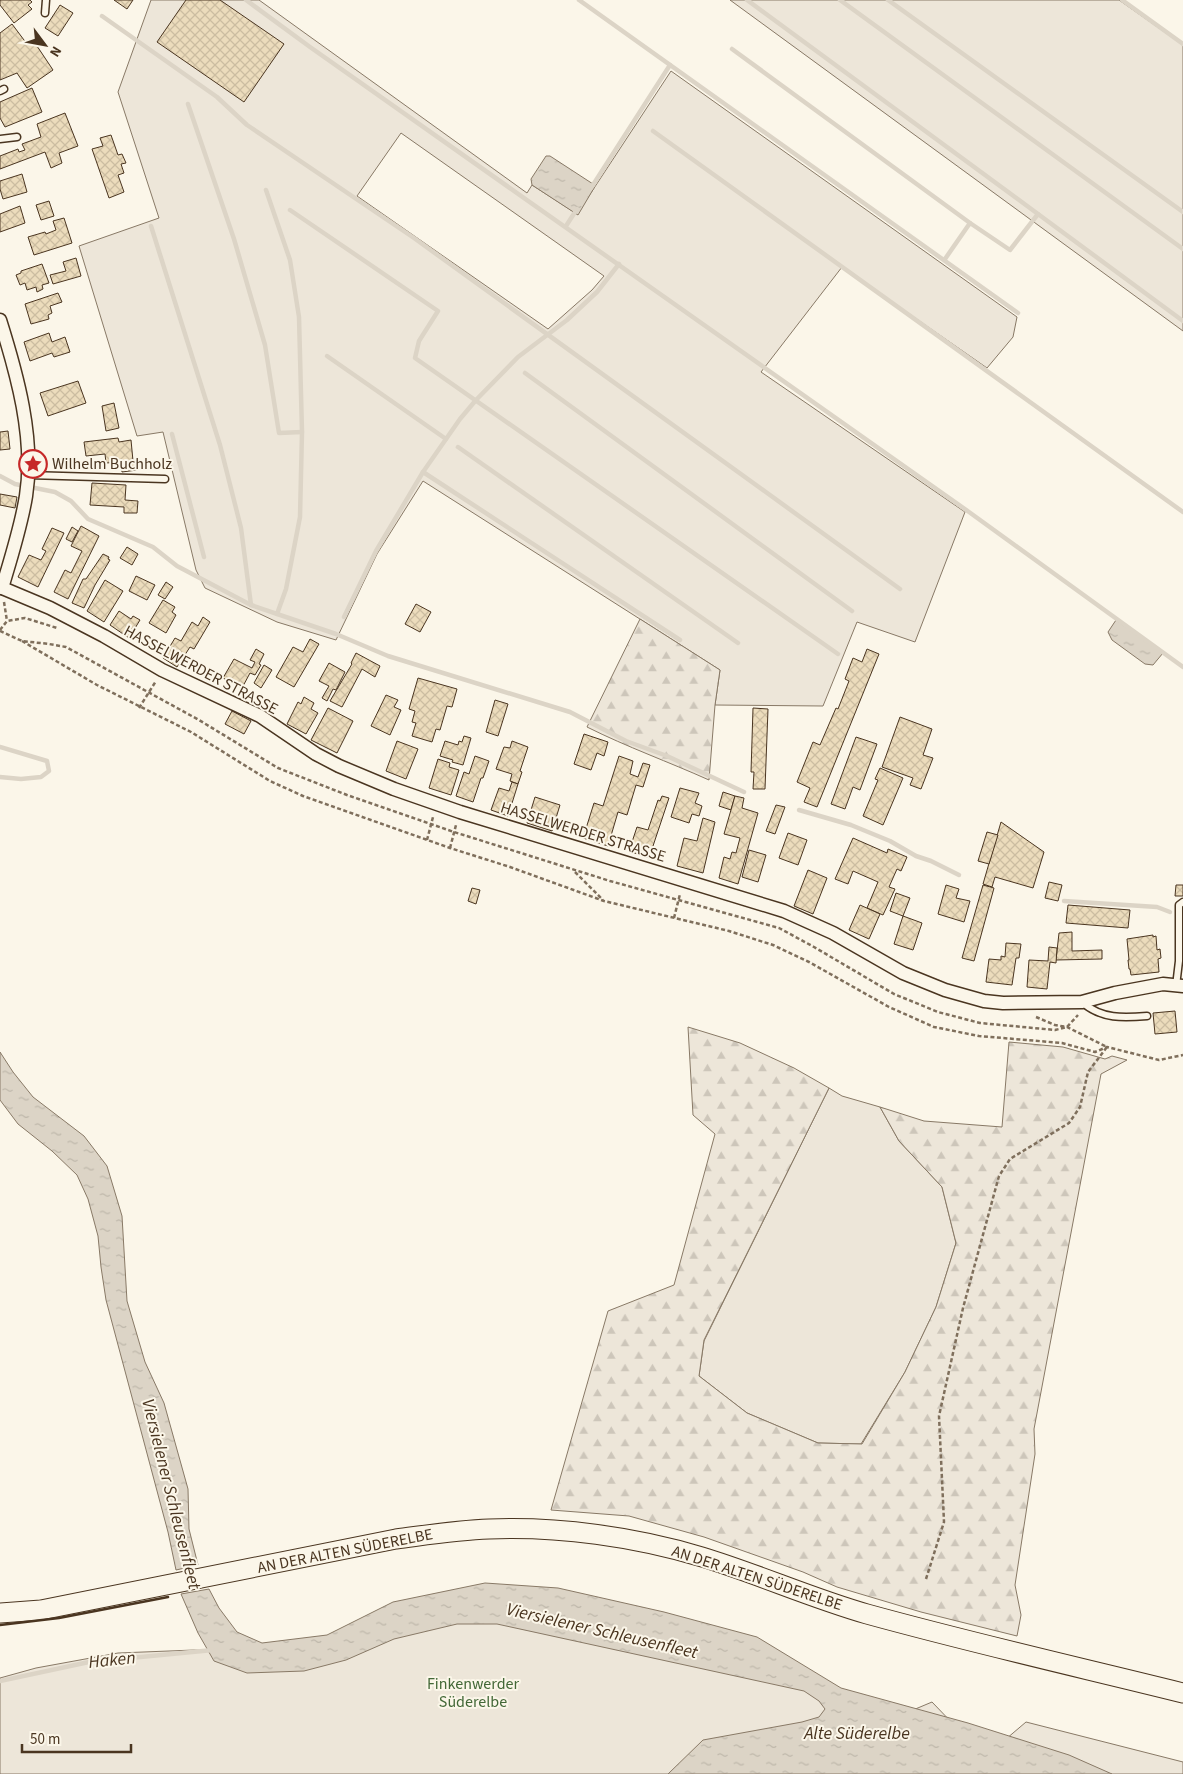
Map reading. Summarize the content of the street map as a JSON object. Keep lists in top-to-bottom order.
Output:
{
  "streets": {
    "main road": ["AN DER ALTEN SÜDERELBE"],
    "street": ["HASSELWERDER STRASSE"]
  },
  "water": ["Viersielener Schleusenfleet", "Haken", "Alte Süderelbe"],
  "parks": ["Finkenwerder Süderelbe"],
  "places": {
    "place": ["Wilhelm Buchholz"]
  },
  "scale_bar": "50 m",
  "north": "bottom right"
}
